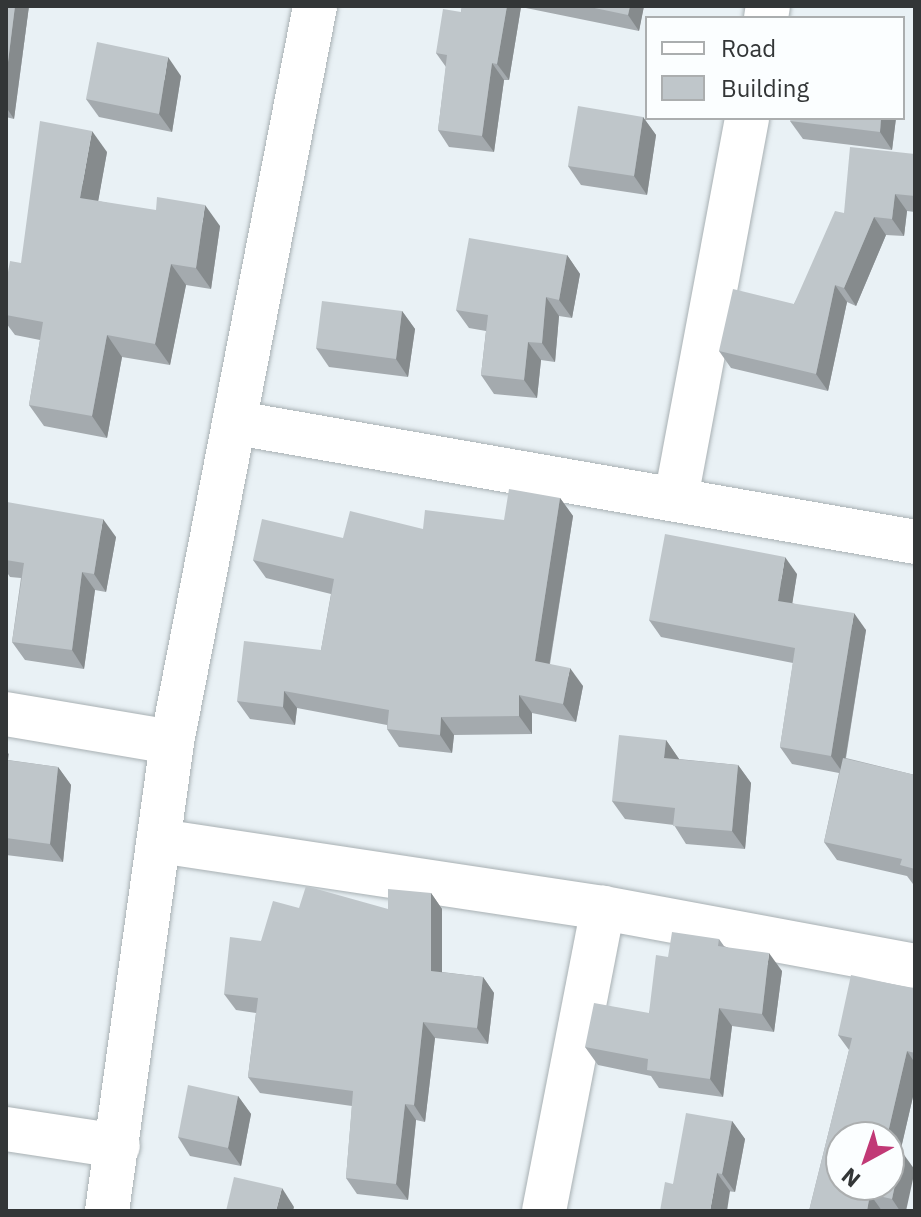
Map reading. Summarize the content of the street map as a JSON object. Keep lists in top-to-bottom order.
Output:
{
  "legend": ["Road", "Building"],
  "north": "bottom left"
}
